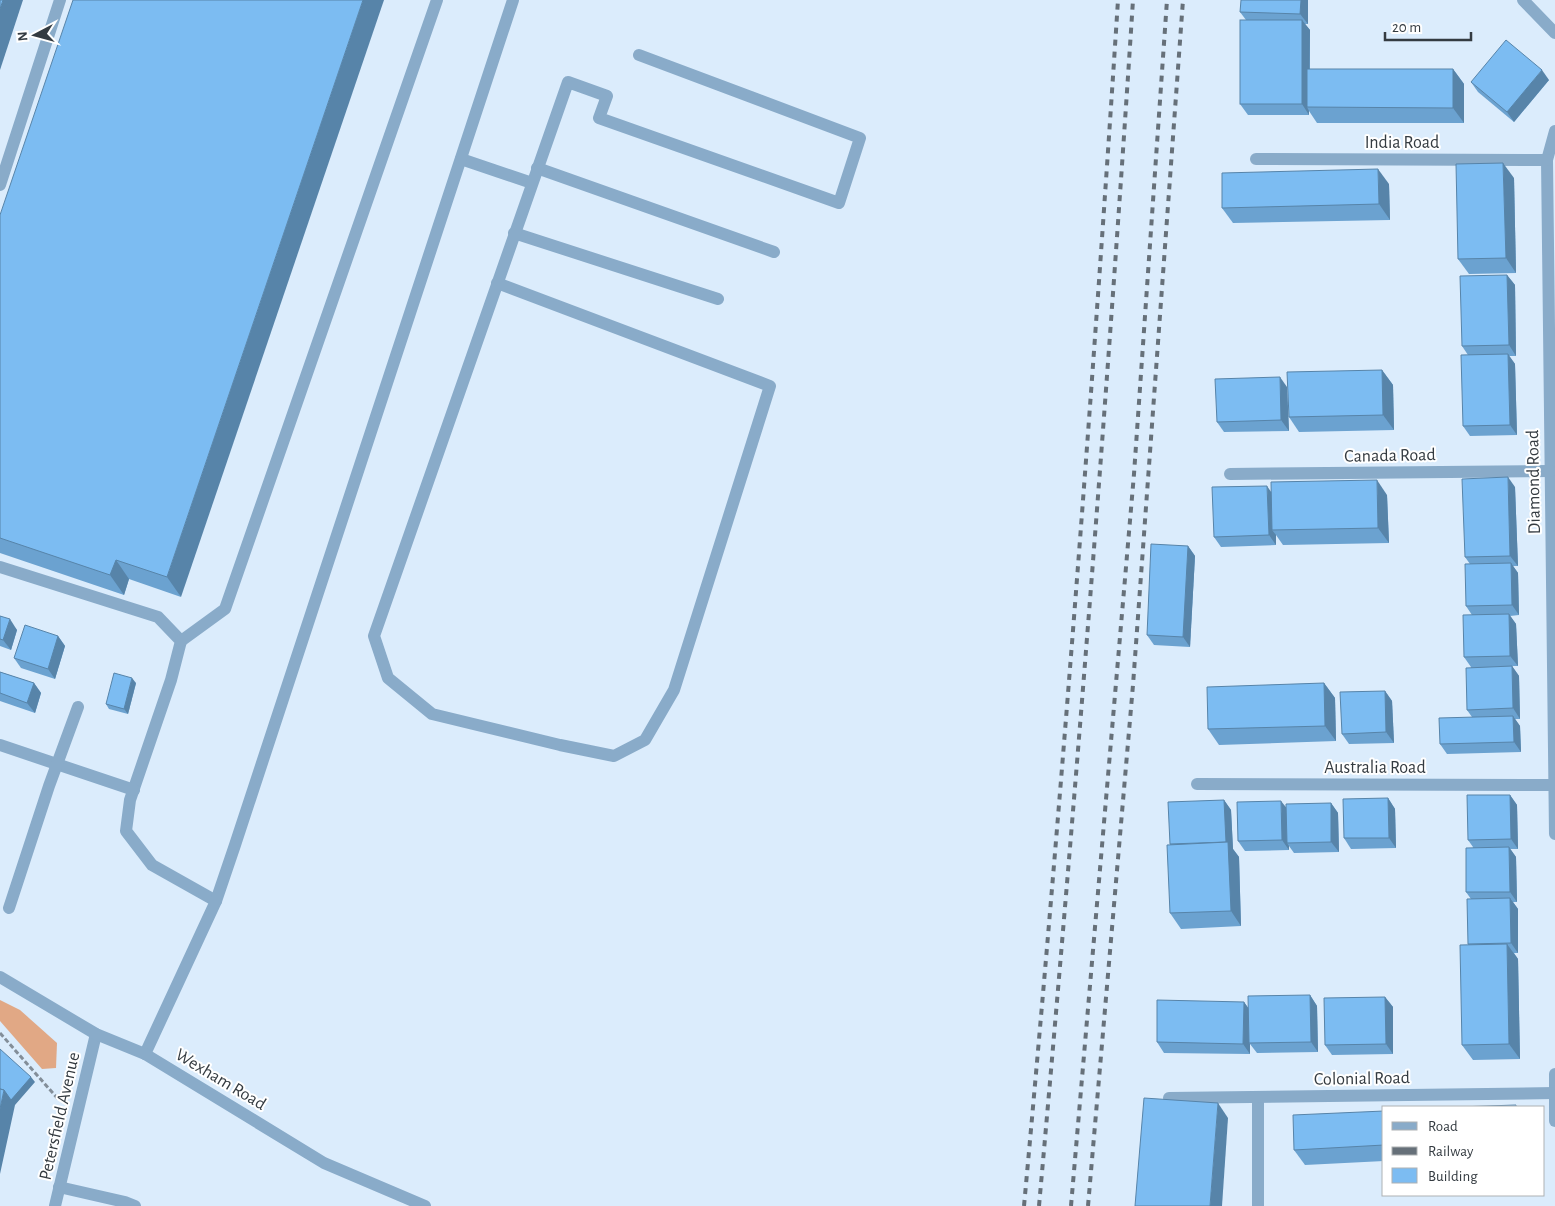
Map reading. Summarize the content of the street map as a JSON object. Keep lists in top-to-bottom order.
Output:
{
  "streets": {
    "street": [
      "India Road",
      "Canada Road",
      "Diamond Road",
      "Australia Road",
      "Colonial Road",
      "Wexham Road",
      "Petersfield Avenue"
    ]
  },
  "crossings": [
    ["India Road", "Diamond Road"],
    ["Canada Road", "Diamond Road"],
    ["Diamond Road", "Australia Road"],
    ["Wexham Road", "Petersfield Avenue"]
  ],
  "legend": ["Road", "Railway", "Building"],
  "scale_bar": "20 m",
  "north": "left"
}
